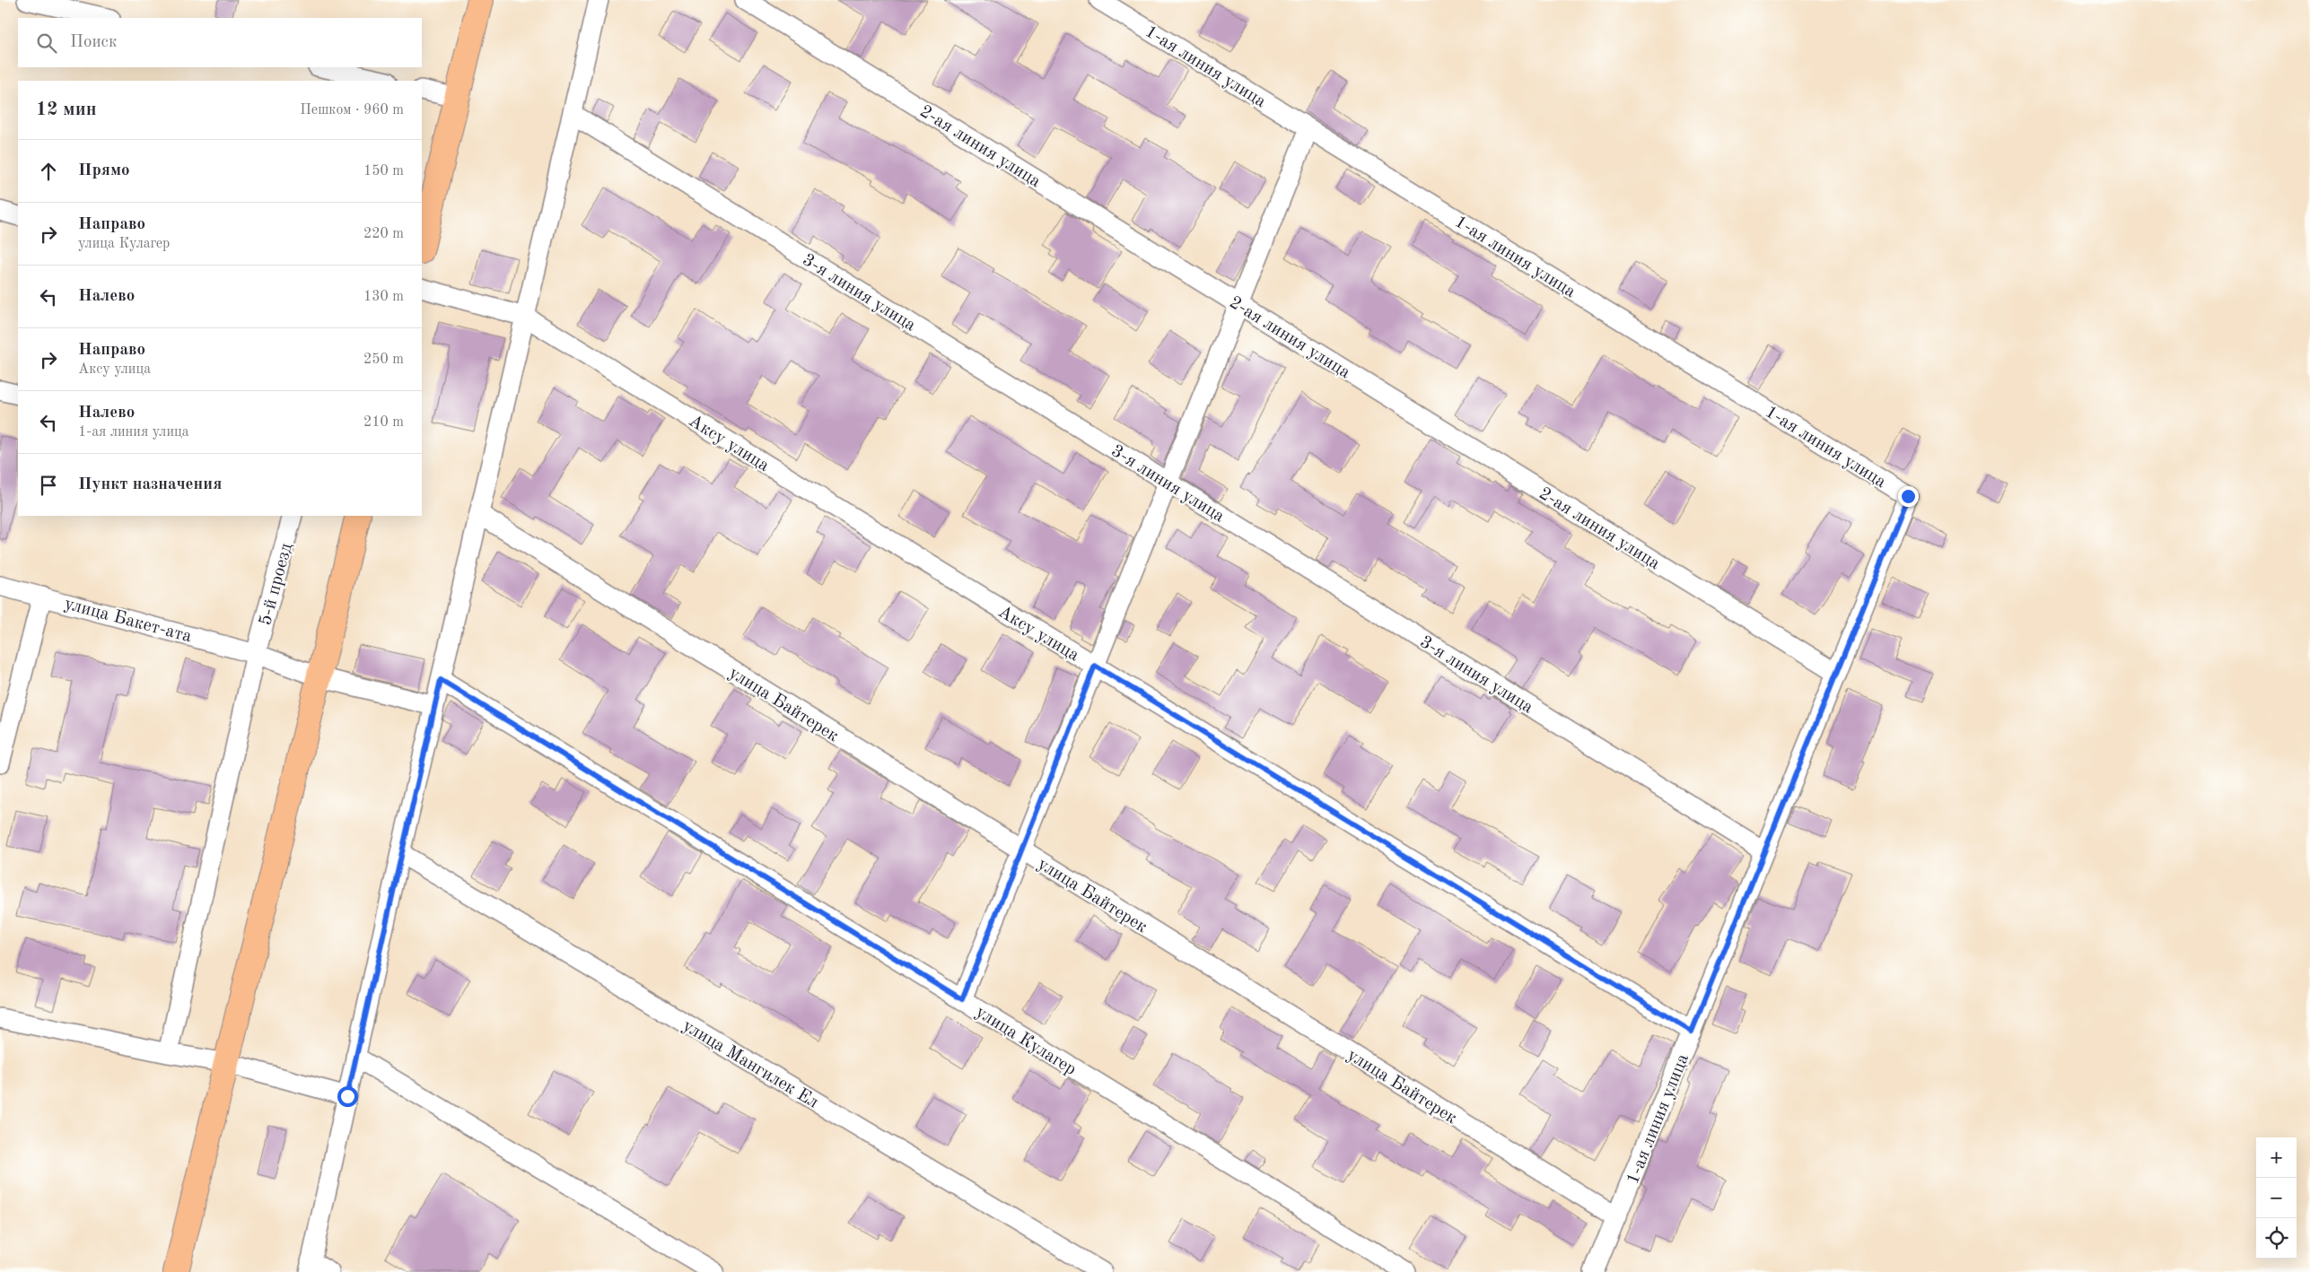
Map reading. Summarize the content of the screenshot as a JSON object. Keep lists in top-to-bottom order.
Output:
{
  "streets": {
    "street": [
      "1-ая линия улица",
      "2-ая линия улица",
      "3-я линия улица",
      "Аксу улица",
      "5-й проезд",
      "улица Бакет-ата",
      "улица Байтерек",
      "улица Кулагер",
      "улица Мангилек Ел"
    ]
  },
  "crossings": [
    ["1-ая линия улица", "2-ая линия улица"],
    ["1-ая линия улица", "3-я линия улица"],
    ["1-ая линия улица", "Аксу улица"],
    ["1-ая линия улица", "улица Байтерек"],
    ["5-й проезд", "улица Бакет-ата"]
  ],
  "page": {
    "search": "Поиск",
    "heading": ["12 мин", "Пешком · 960 m"],
    "list": [
      ["Прямо", "150 m"],
      ["Направо", "улица Кулагер", "220 m"],
      ["Налево", "130 m"],
      ["Направо", "Аксу улица", "250 m"],
      ["Налево", "1-ая линия улица", "210 m"],
      "Пункт назначения"
    ],
    "map_buttons": ["+", "−"]
  }
}
